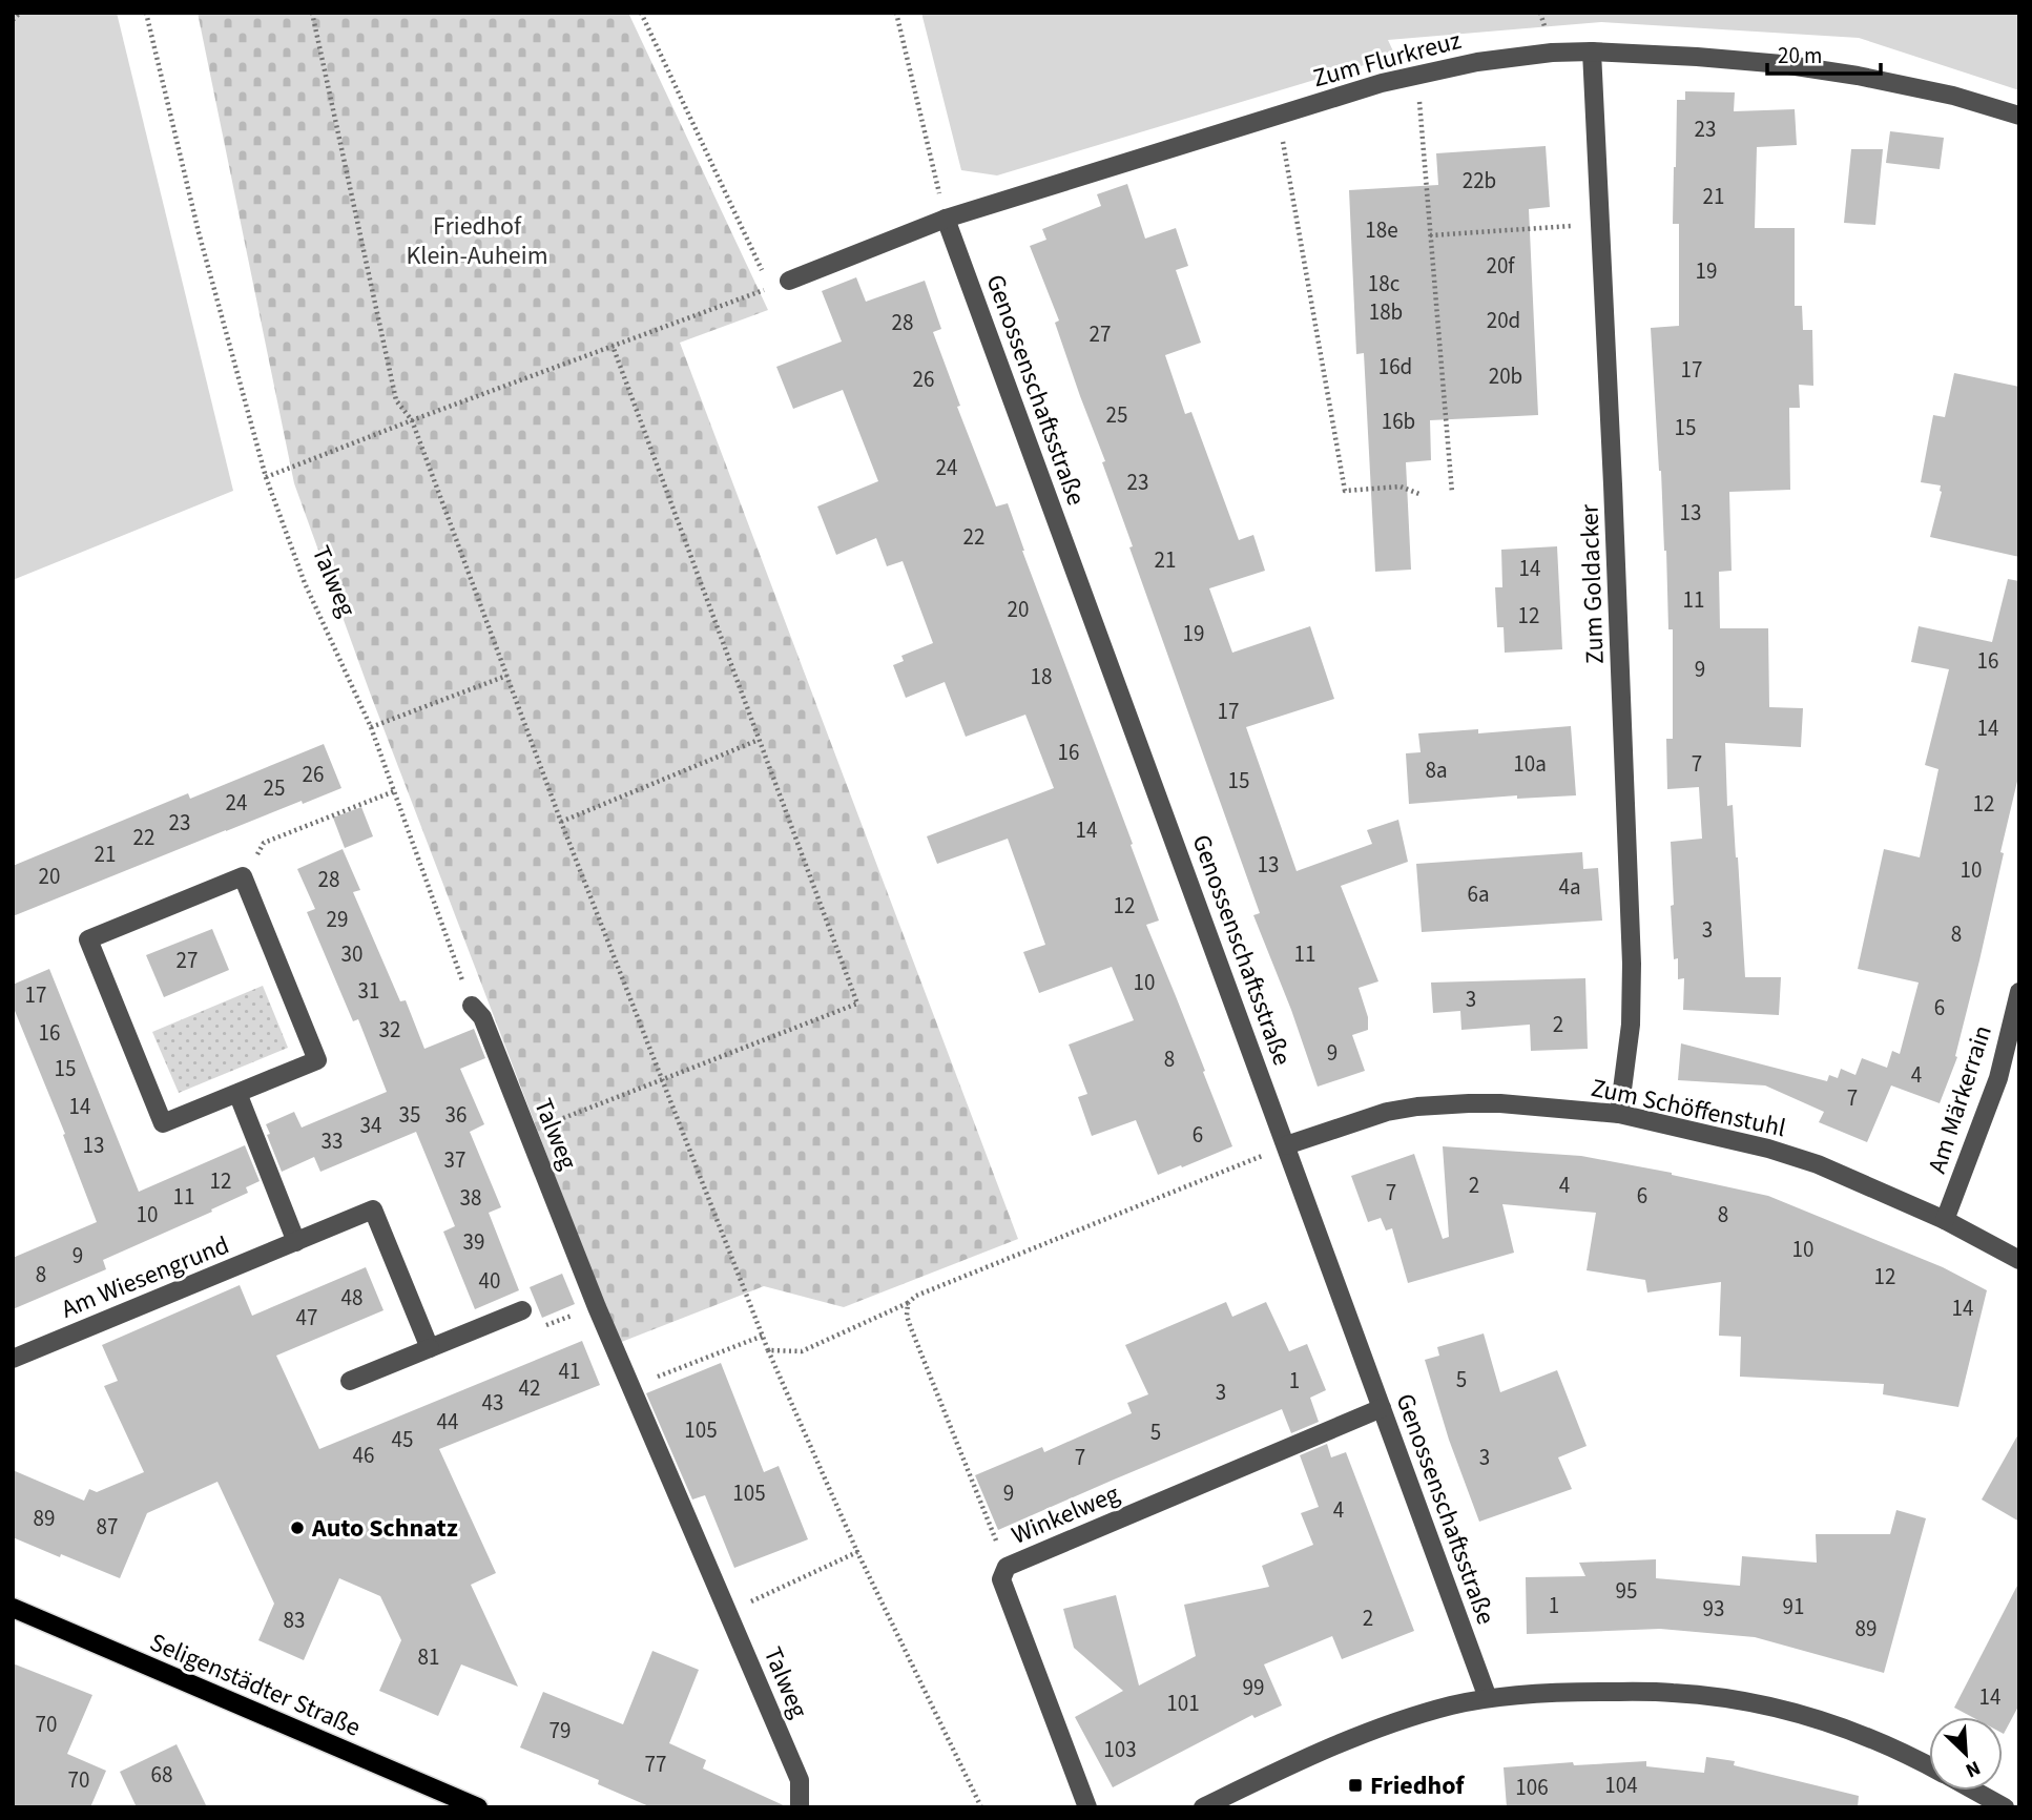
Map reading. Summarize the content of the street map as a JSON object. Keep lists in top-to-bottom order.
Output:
{
  "streets": {
    "main road": ["Seligenstädter Straße"],
    "street": [
      "Zum Flurkreuz",
      "Genossenschaftsstraße",
      "Talweg",
      "Zum Goldacker",
      "Am Märkerrain",
      "Zum Schöffenstuhl",
      "Am Wiesengrund",
      "Winkelweg"
    ]
  },
  "crossings": [
    ["Zum Flurkreuz", "Genossenschaftsstraße"],
    ["Zum Flurkreuz", "Zum Goldacker"],
    ["Genossenschaftsstraße", "Zum Schöffenstuhl"],
    ["Genossenschaftsstraße", "Winkelweg"],
    ["Zum Goldacker", "Zum Schöffenstuhl"],
    ["Am Märkerrain", "Zum Schöffenstuhl"]
  ],
  "parks": ["Friedhof Klein-Auheim"],
  "places": {
    "other": ["Auto Schnatz"],
    "transit": ["Friedhof"]
  },
  "house_numbers": [
    "23",
    "22b",
    "21",
    "18e",
    "20f",
    "19",
    "18c",
    "18b",
    "20d",
    "28",
    "27",
    "16d",
    "17",
    "20b",
    "26",
    "25",
    "16b",
    "15",
    "24",
    "23",
    "13",
    "22",
    "21",
    "14",
    "11",
    "20",
    "12",
    "19",
    "16",
    "9",
    "18",
    "17",
    "14",
    "16",
    "10a",
    "7",
    "8a",
    "26",
    "15",
    "25",
    "24",
    "12",
    "23",
    "14",
    "22",
    "21",
    "13",
    "10",
    "20",
    "28",
    "4a",
    "6a",
    "12",
    "29",
    "3",
    "8",
    "30",
    "11",
    "27",
    "10",
    "31",
    "17",
    "3",
    "6",
    "2",
    "32",
    "16",
    "9",
    "8",
    "15",
    "4",
    "7",
    "14",
    "35",
    "36",
    "34",
    "6",
    "33",
    "13",
    "37",
    "12",
    "2",
    "4",
    "7",
    "6",
    "11",
    "38",
    "10",
    "8",
    "39",
    "10",
    "9",
    "8",
    "12",
    "40",
    "48",
    "14",
    "47",
    "41",
    "5",
    "1",
    "42",
    "3",
    "43",
    "44",
    "105",
    "5",
    "45",
    "46",
    "7",
    "3",
    "105",
    "9",
    "4",
    "89",
    "87",
    "95",
    "1",
    "91",
    "93",
    "2",
    "83",
    "89",
    "81",
    "99",
    "14",
    "101",
    "70",
    "79",
    "103",
    "77",
    "68",
    "70",
    "104",
    "106"
  ],
  "scale_bar": "20 m",
  "north": "bottom right"
}
